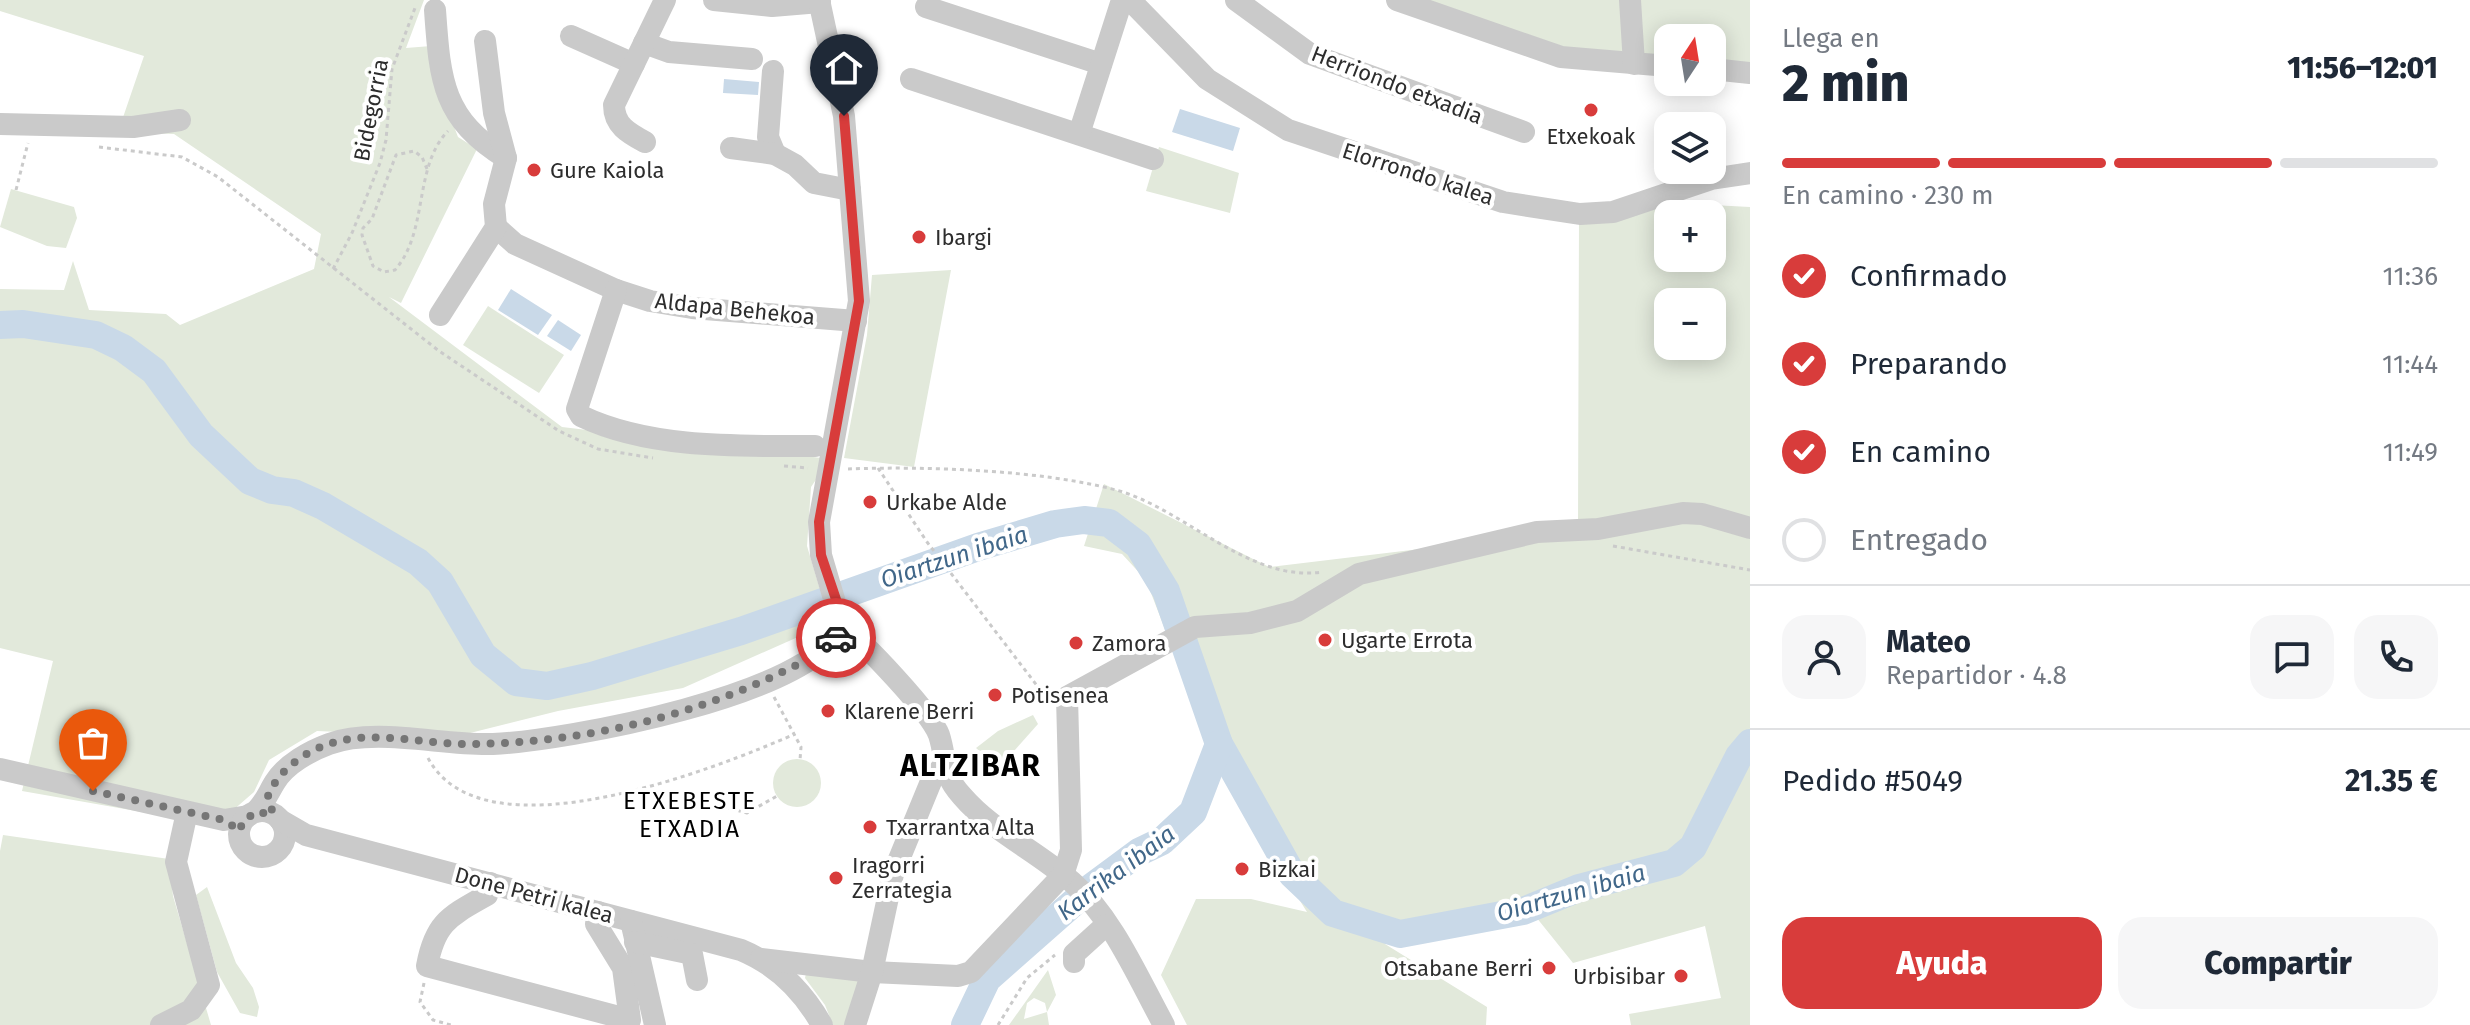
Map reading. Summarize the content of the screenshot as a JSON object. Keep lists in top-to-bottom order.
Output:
{
  "streets": {
    "street": [
      "Herriondo etxadia",
      "Elorrondo kalea",
      "Aldapa Behekoa",
      "Done Petri kalea"
    ],
    "path": ["Bidegorria"]
  },
  "districts": ["ALTZIBAR", "ETXEBESTE ETXADIA"],
  "water": ["Oiartzun ibaia", "Karrika ibaia"],
  "places": [
    "Etxekoak",
    "Gure Kaiola",
    "Ibargi",
    "Urkabe Alde",
    "Ugarte Errota",
    "Zamora",
    "Potisenea",
    "Klarene Berri",
    "Txarrantxa Alta",
    "Bizkai",
    "Iragorri Zerrategia",
    "Otsabane Berri",
    "Urbisibar"
  ],
  "north": "top",
  "page": {
    "heading": ["2 min", "Llega en", "11:56–12:01"],
    "panel": [
      "Mateo",
      "Repartidor · 4.8",
      "Pedido #5049",
      "21.35 €"
    ],
    "map_buttons": ["+", "−"],
    "bar": "En camino · 230 m",
    "list": [
      ["Confirmado", "11:36"],
      ["Preparando", "11:44"],
      ["En camino", "11:49"],
      "Entregado"
    ],
    "buttons": ["Ayuda", "Compartir"]
  }
}
